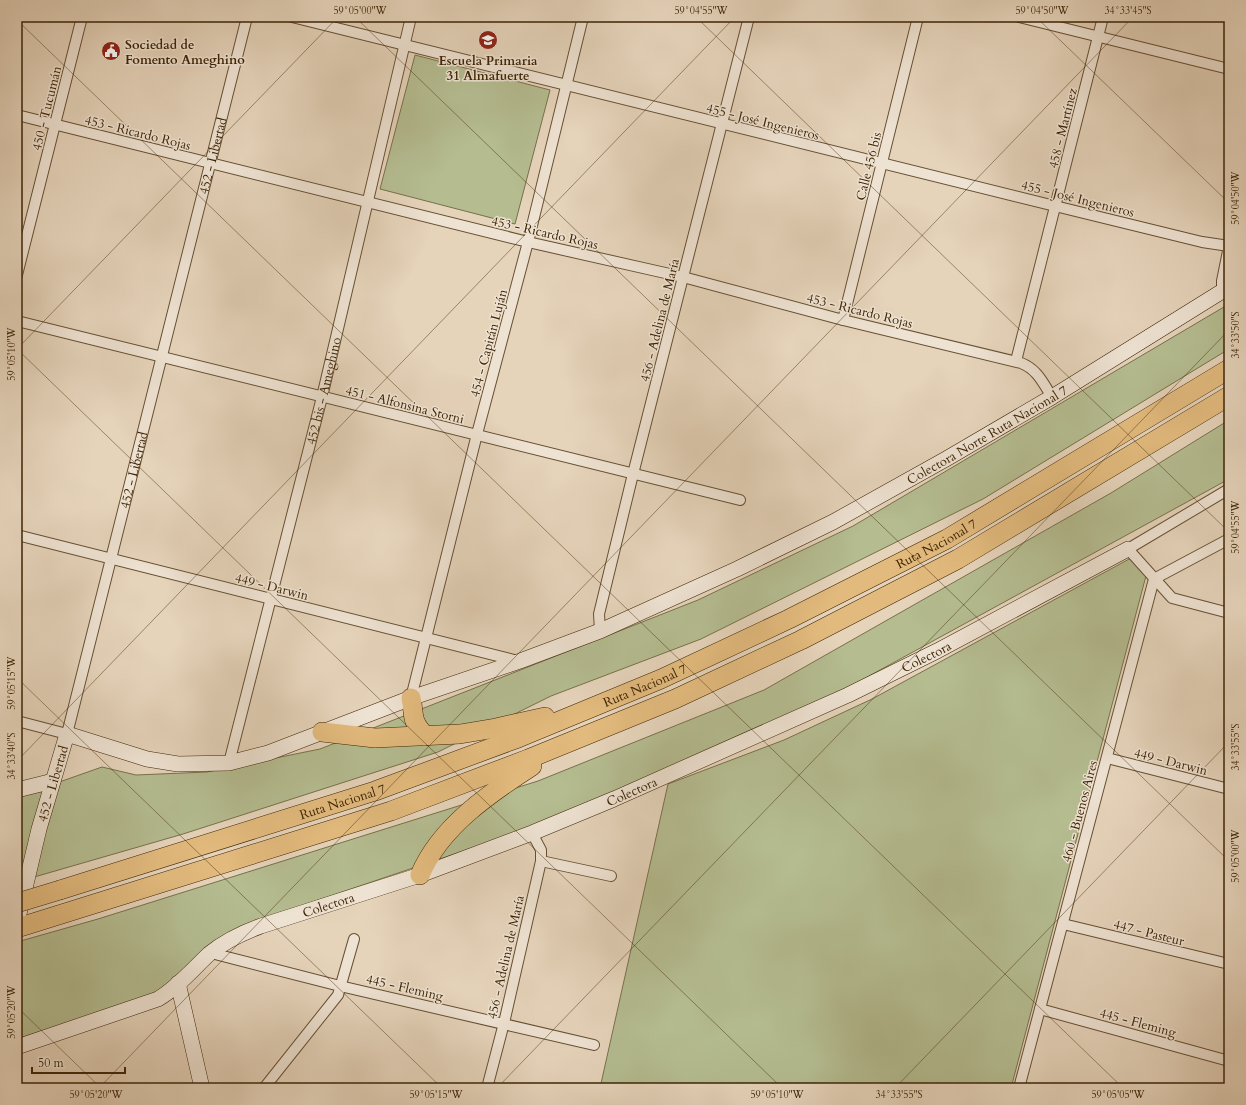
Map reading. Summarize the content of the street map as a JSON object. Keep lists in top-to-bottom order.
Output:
{
  "streets": {
    "highway": ["Ruta Nacional 7"],
    "street": [
      "450 - Tucumán",
      "455 - José Ingenieros",
      "458 - Martínez",
      "453 - Ricardo Rojas",
      "452 - Libertad",
      "Calle 456 bis",
      "456 - Adelina de María",
      "454 - Capitán Luján",
      "452 bis - Ameghino",
      "451 - Alfonsina Storni",
      "Colectora Norte Ruta Nacional 7",
      "449 - Darwin",
      "Colectora",
      "460 - Buenos Aires",
      "447 - Pasteur",
      "445 - Fleming"
    ]
  },
  "crossings": [
    ["450 - Tucumán", "453 - Ricardo Rojas"],
    ["455 - José Ingenieros", "458 - Martínez"],
    ["455 - José Ingenieros", "Calle 456 bis"],
    ["455 - José Ingenieros", "456 - Adelina de María"],
    ["455 - José Ingenieros", "454 - Capitán Luján"],
    ["455 - José Ingenieros", "452 bis - Ameghino"],
    ["458 - Martínez", "453 - Ricardo Rojas"],
    ["453 - Ricardo Rojas", "452 - Libertad"],
    ["453 - Ricardo Rojas", "Calle 456 bis"],
    ["453 - Ricardo Rojas", "456 - Adelina de María"],
    ["453 - Ricardo Rojas", "454 - Capitán Luján"],
    ["453 - Ricardo Rojas", "452 bis - Ameghino"],
    ["453 - Ricardo Rojas", "Colectora Norte Ruta Nacional 7"],
    ["452 - Libertad", "451 - Alfonsina Storni"],
    ["452 - Libertad", "449 - Darwin"],
    ["456 - Adelina de María", "451 - Alfonsina Storni"],
    ["456 - Adelina de María", "Colectora Norte Ruta Nacional 7"],
    ["456 - Adelina de María", "Colectora"],
    ["456 - Adelina de María", "445 - Fleming"],
    ["454 - Capitán Luján", "451 - Alfonsina Storni"],
    ["454 - Capitán Luján", "449 - Darwin"],
    ["452 bis - Ameghino", "451 - Alfonsina Storni"],
    ["452 bis - Ameghino", "449 - Darwin"],
    ["449 - Darwin", "460 - Buenos Aires"],
    ["Colectora", "445 - Fleming"],
    ["460 - Buenos Aires", "447 - Pasteur"],
    ["460 - Buenos Aires", "445 - Fleming"]
  ],
  "places": {
    "school or university": ["Escuela Primaria 31 Almafuerte"],
    "public building": ["Sociedad de Fomento Ameghino"]
  },
  "scale_bar": "50 m",
  "coordinates": [
    "59°05'00\"W",
    "59°04'55\"W",
    "59°04'50\"W",
    "34°33'45\"S",
    "34°33'50\"S",
    "59°05'10\"W",
    "59°05'15\"W",
    "34°33'55\"S",
    "34°33'40\"S",
    "59°05'20\"W",
    "59°05'05\"W"
  ]
}
